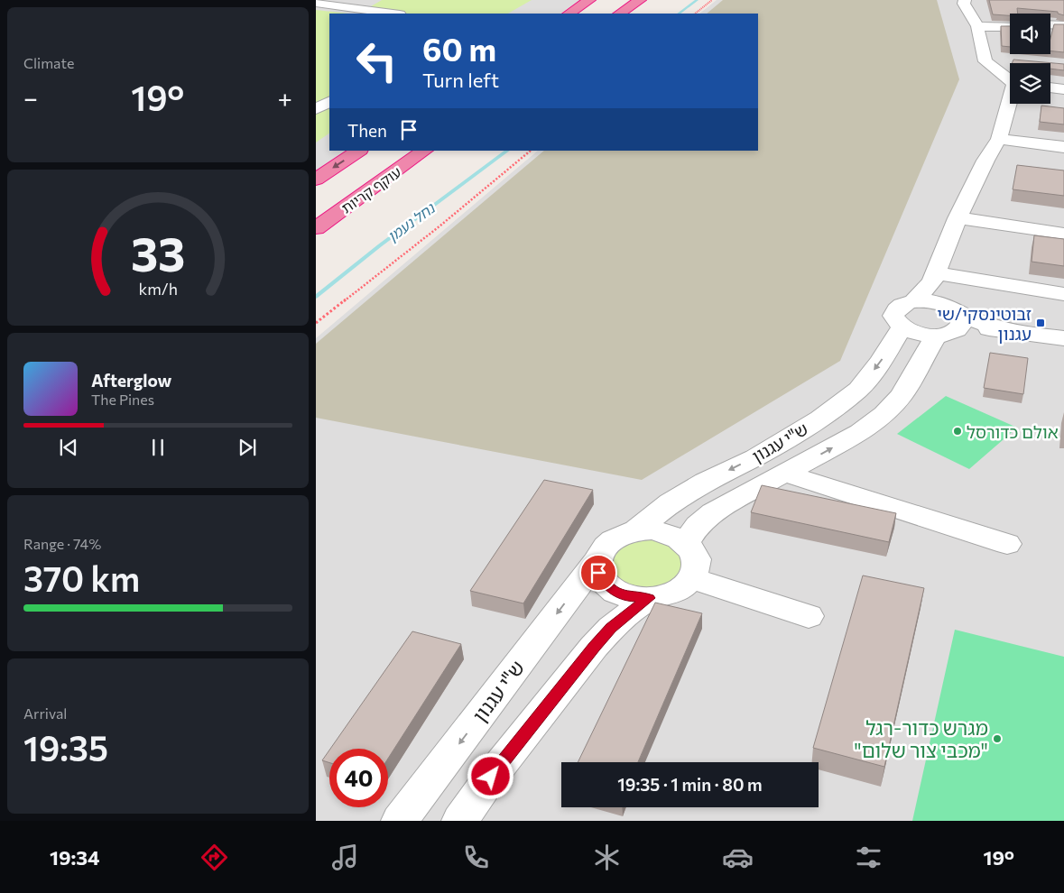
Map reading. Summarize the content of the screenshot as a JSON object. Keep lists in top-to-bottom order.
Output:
{
  "streets": {
    "highway": ["עוקף קריות"],
    "street": ["ש\"י עגנון"]
  },
  "water": ["נחל נעמן"],
  "places": {
    "transit": ["זבוטינסקי/שי עגנון"],
    "other": ["אולם כדורסל", "מגרש כדור-רגל \"מכבי צור שלום\""]
  },
  "page": {
    "tile": [
      "Climate",
      ["Range · 74%", "370 km"],
      ["Arrival", "19:35"]
    ],
    "turn": ["60 m", "Turn left"],
    "heat": ["−", "19°", "+"],
    "then": "Then",
    "song": ["Afterglow", "The Pines"],
    "limit": "40",
    "trip": "19:35 · 1 min · 80 m",
    "tabs": ["19:34", "19°"],
    "gauge": ["33", "km/h"]
  }
}
